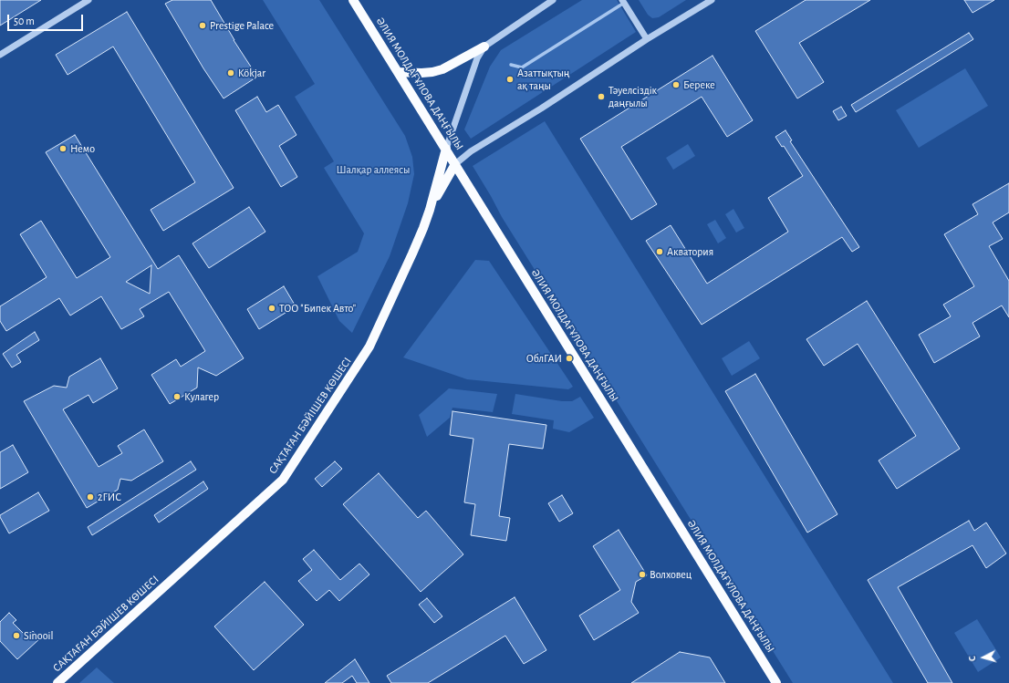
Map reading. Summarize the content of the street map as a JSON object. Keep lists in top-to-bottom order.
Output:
{
  "streets": {
    "main road": ["ӘЛИЯ МОЛДАҒҰЛОВА ДАҢҒЫЛЫ", "САҚТАҒАН БӘЙІШЕВ КӨШЕСІ"]
  },
  "crossings": [
    ["ӘЛИЯ МОЛДАҒҰЛОВА ДАҢҒЫЛЫ", "САҚТАҒАН БӘЙІШЕВ КӨШЕСІ"]
  ],
  "parks": ["Шалқар аллеясы"],
  "places": [
    "Prestige Palace",
    "Kökjar",
    "Азаттықтың ақ таңы",
    "Береке",
    "Тәуелсіздік даңғылы",
    "Немо",
    "Акватория",
    "ТОО \"Бипек Авто\"",
    "ОблГАИ",
    "Кулагер",
    "2ГИС",
    "Волховец",
    "Sinooil"
  ],
  "scale_bar": "50 m",
  "north": "left"
}
